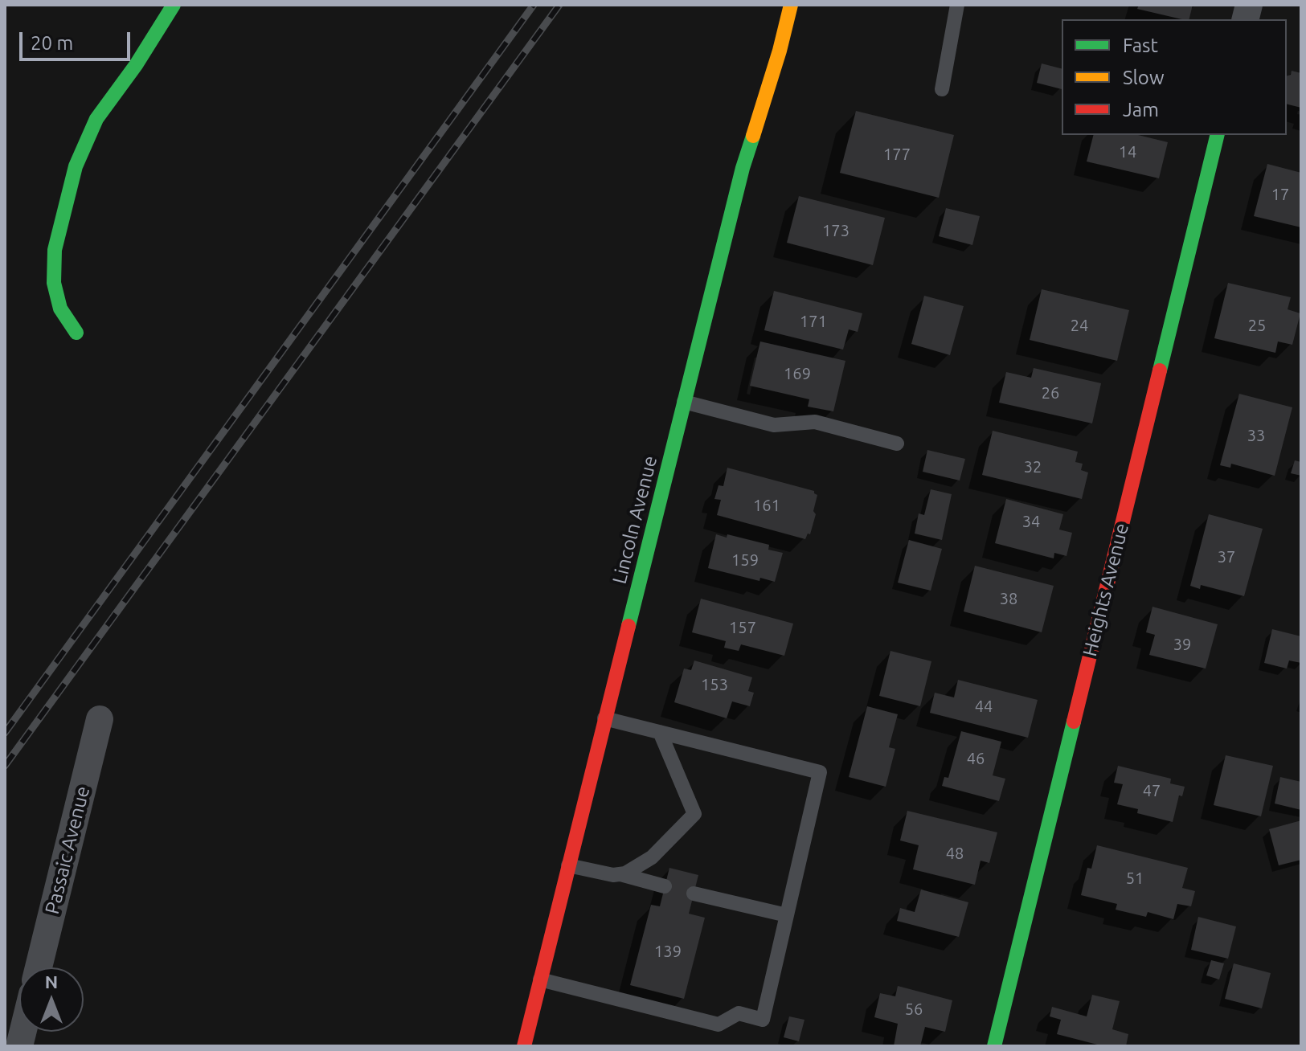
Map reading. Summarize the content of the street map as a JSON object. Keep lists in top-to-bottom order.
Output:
{
  "streets": {
    "street": ["Lincoln Avenue", "Heights Avenue", "Passaic Avenue"]
  },
  "house_numbers": [
    "14",
    "177",
    "17",
    "173",
    "171",
    "24",
    "25",
    "169",
    "26",
    "33",
    "32",
    "161",
    "34",
    "37",
    "159",
    "38",
    "157",
    "39",
    "153",
    "44",
    "46",
    "47",
    "48",
    "51",
    "139",
    "56"
  ],
  "legend": ["Fast", "Slow", "Jam"],
  "scale_bar": "20 m",
  "north": "top"
}
